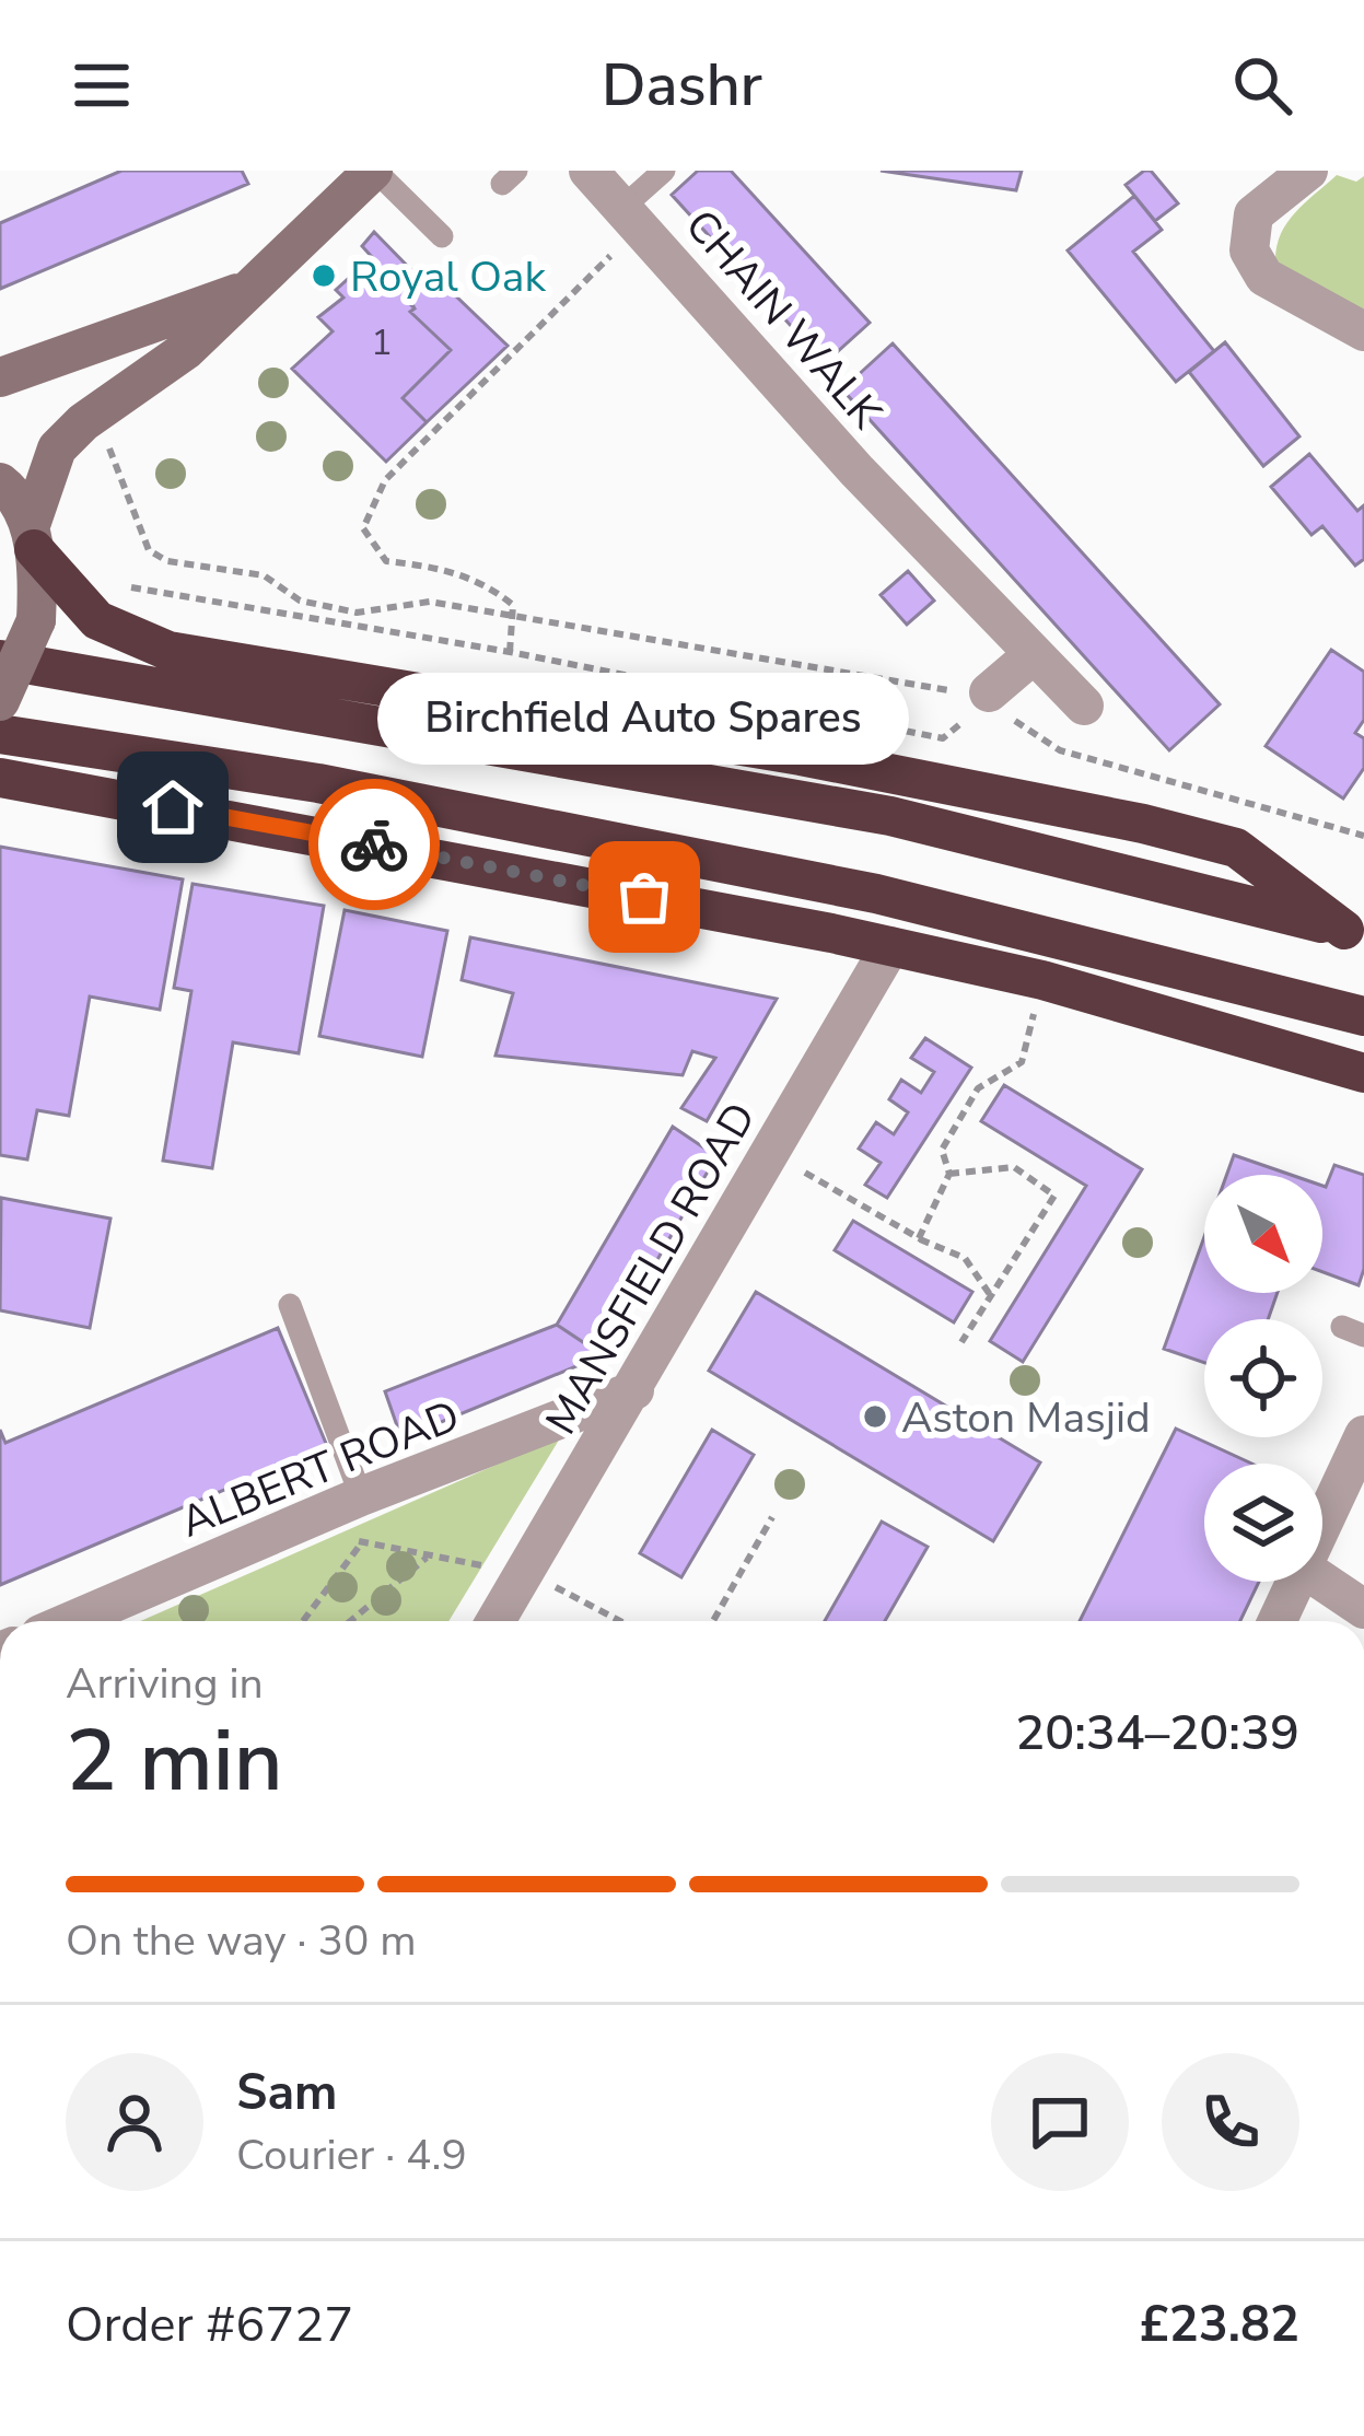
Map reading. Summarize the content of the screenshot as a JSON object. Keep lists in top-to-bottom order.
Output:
{
  "streets": {
    "street": ["CHAIN WALK", "MANSFIELD ROAD", "ALBERT ROAD"]
  },
  "crossings": [
    ["MANSFIELD ROAD", "ALBERT ROAD"]
  ],
  "places": ["Royal Oak", "Birchfield Auto Spares", "Aston Masjid"],
  "house_numbers": ["1"],
  "north": "bottom right",
  "page": {
    "header": "Dashr",
    "bubble": "Birchfield Auto Spares",
    "heading": ["2 min", "Arriving in", "20:34–20:39"],
    "panel": [
      "Sam",
      "Courier · 4.9",
      "Order #6727",
      "£23.82"
    ],
    "bar": "On the way · 30 m"
  }
}
